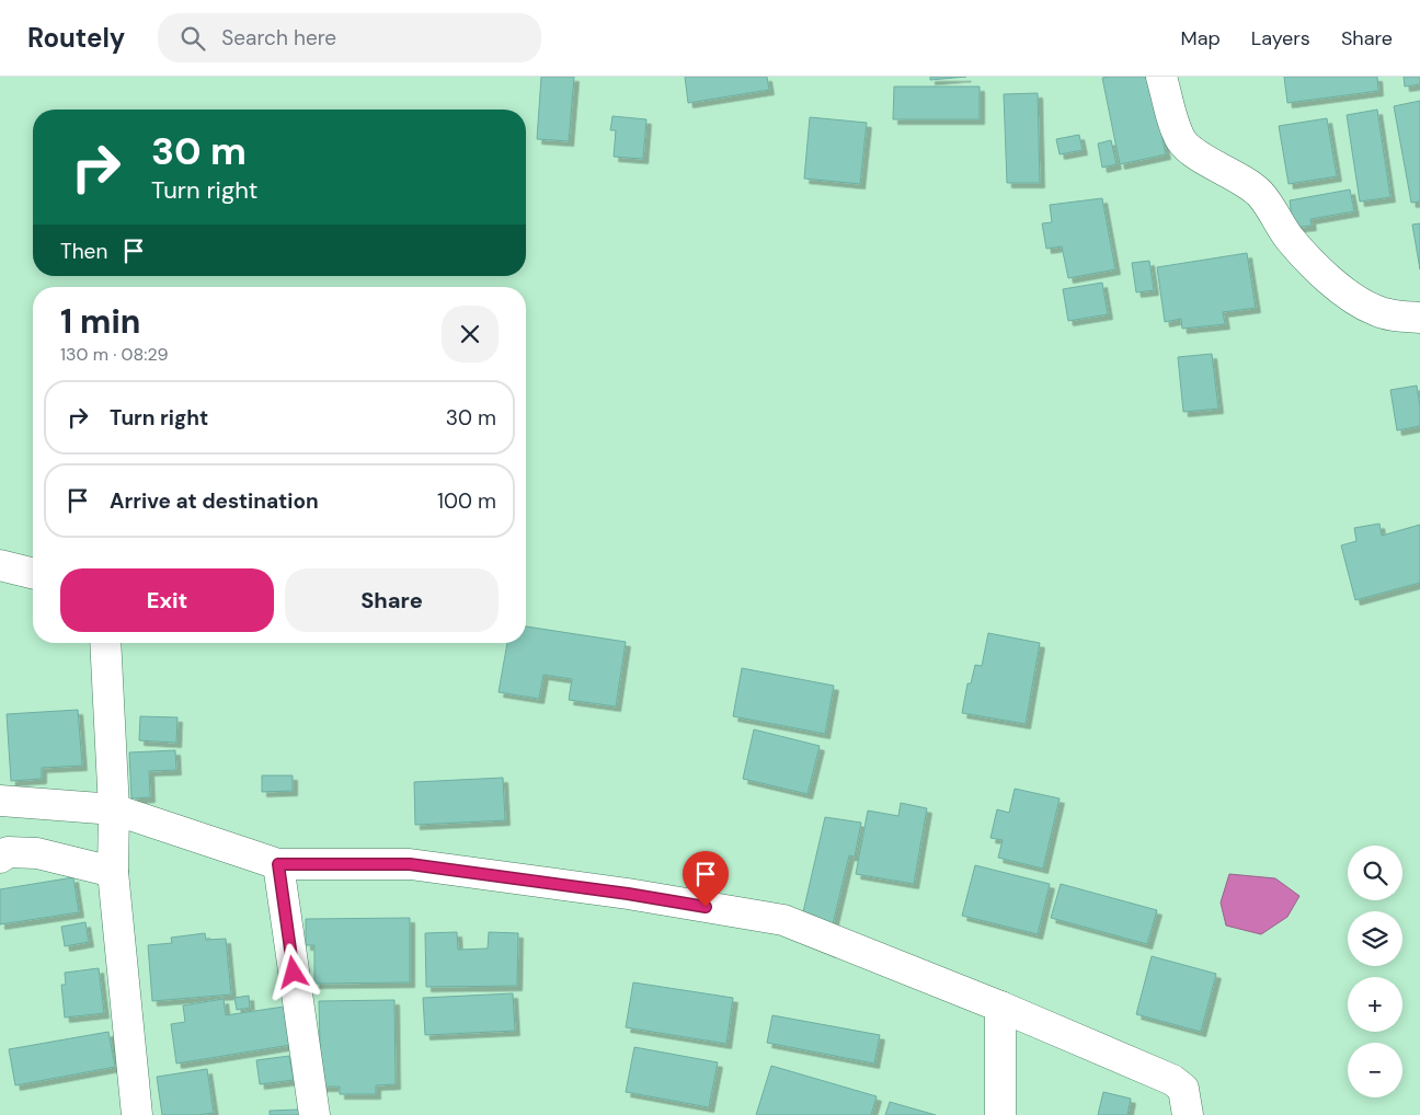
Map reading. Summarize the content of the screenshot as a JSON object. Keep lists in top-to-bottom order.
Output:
{
  "page": {
    "header": "Routely",
    "search": "Search here",
    "nav": ["Map", "Layers", "Share"],
    "turn": ["30 m", "Turn right"],
    "then": "Then",
    "heading": ["1 min", "130 m · 08:29"],
    "list": [
      {
        "name": "Turn right",
        "value": "30 m"
      },
      {
        "name": "Arrive at destination",
        "value": "100 m"
      }
    ],
    "buttons": ["Exit", "Share"],
    "map_buttons": ["+", "−"]
  }
}
